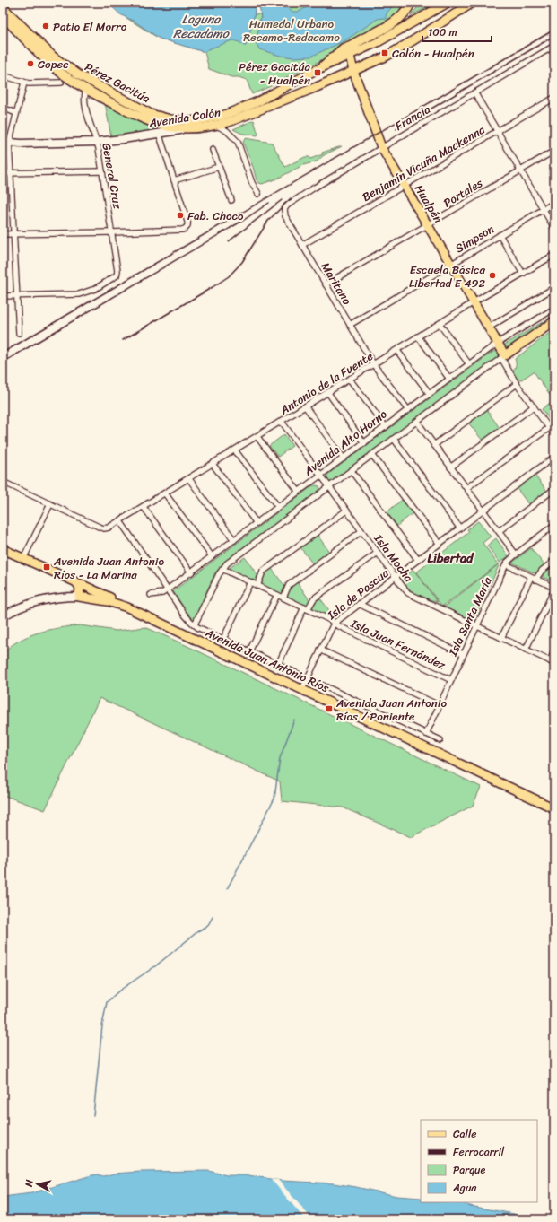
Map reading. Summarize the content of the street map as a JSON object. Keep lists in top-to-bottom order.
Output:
{
  "streets": {
    "main road": [
      "Pérez Gacitúa",
      "Avenida Colón",
      "Hualpén",
      "Avenida Juan Antonio Ríos"
    ],
    "street": [
      "Francia",
      "Benjamín Vicuña Mackenna",
      "General Cruz",
      "Portales",
      "Simpson",
      "Maritano",
      "Antonio de la Fuente",
      "Avenida Alto Horno",
      "Isla Mocha",
      "Isla de Pascua",
      "Isla Santa María",
      "Isla Juan Fernández"
    ]
  },
  "crossings": [
    ["Pérez Gacitúa", "Avenida Colón"],
    ["Pérez Gacitúa", "General Cruz"],
    ["Avenida Colón", "General Cruz"],
    ["Avenida Colón", "Hualpén"],
    ["Francia", "Hualpén"],
    ["Francia", "Maritano"],
    ["Benjamín Vicuña Mackenna", "Hualpén"],
    ["Benjamín Vicuña Mackenna", "Maritano"],
    ["Portales", "Hualpén"],
    ["Portales", "Maritano"],
    ["Hualpén", "Simpson"],
    ["Hualpén", "Antonio de la Fuente"],
    ["Hualpén", "Avenida Alto Horno"],
    ["Simpson", "Maritano"],
    ["Maritano", "Antonio de la Fuente"],
    ["Maritano", "Avenida Alto Horno"],
    ["Antonio de la Fuente", "Isla Mocha"],
    ["Avenida Alto Horno", "Isla Mocha"],
    ["Isla Mocha", "Isla de Pascua"],
    ["Isla Mocha", "Isla Santa María"],
    ["Isla de Pascua", "Isla Juan Fernández"],
    ["Isla de Pascua", "Avenida Juan Antonio Ríos"],
    ["Isla Santa María", "Isla Juan Fernández"]
  ],
  "districts": ["Libertad"],
  "water": ["Laguna Recadamo"],
  "parks": ["Humedal Urbano Recamo-Redacamo"],
  "places": {
    "other": [
      "Patio El Morro",
      "Copec",
      "Fab. Choco",
      "Escuela Básica Libertad E 492"
    ],
    "transit": [
      "Colón - Hualpén",
      "Pérez Gacitúa - Hualpén",
      "Avenida Juan Antonio Ríos - La Marina",
      "Avenida Juan Antonio Ríos / Poniente"
    ]
  },
  "legend": [
    "Calle",
    "Ferrocarril",
    "Parque",
    "Agua"
  ],
  "scale_bar": "100 m",
  "north": "left"
}
